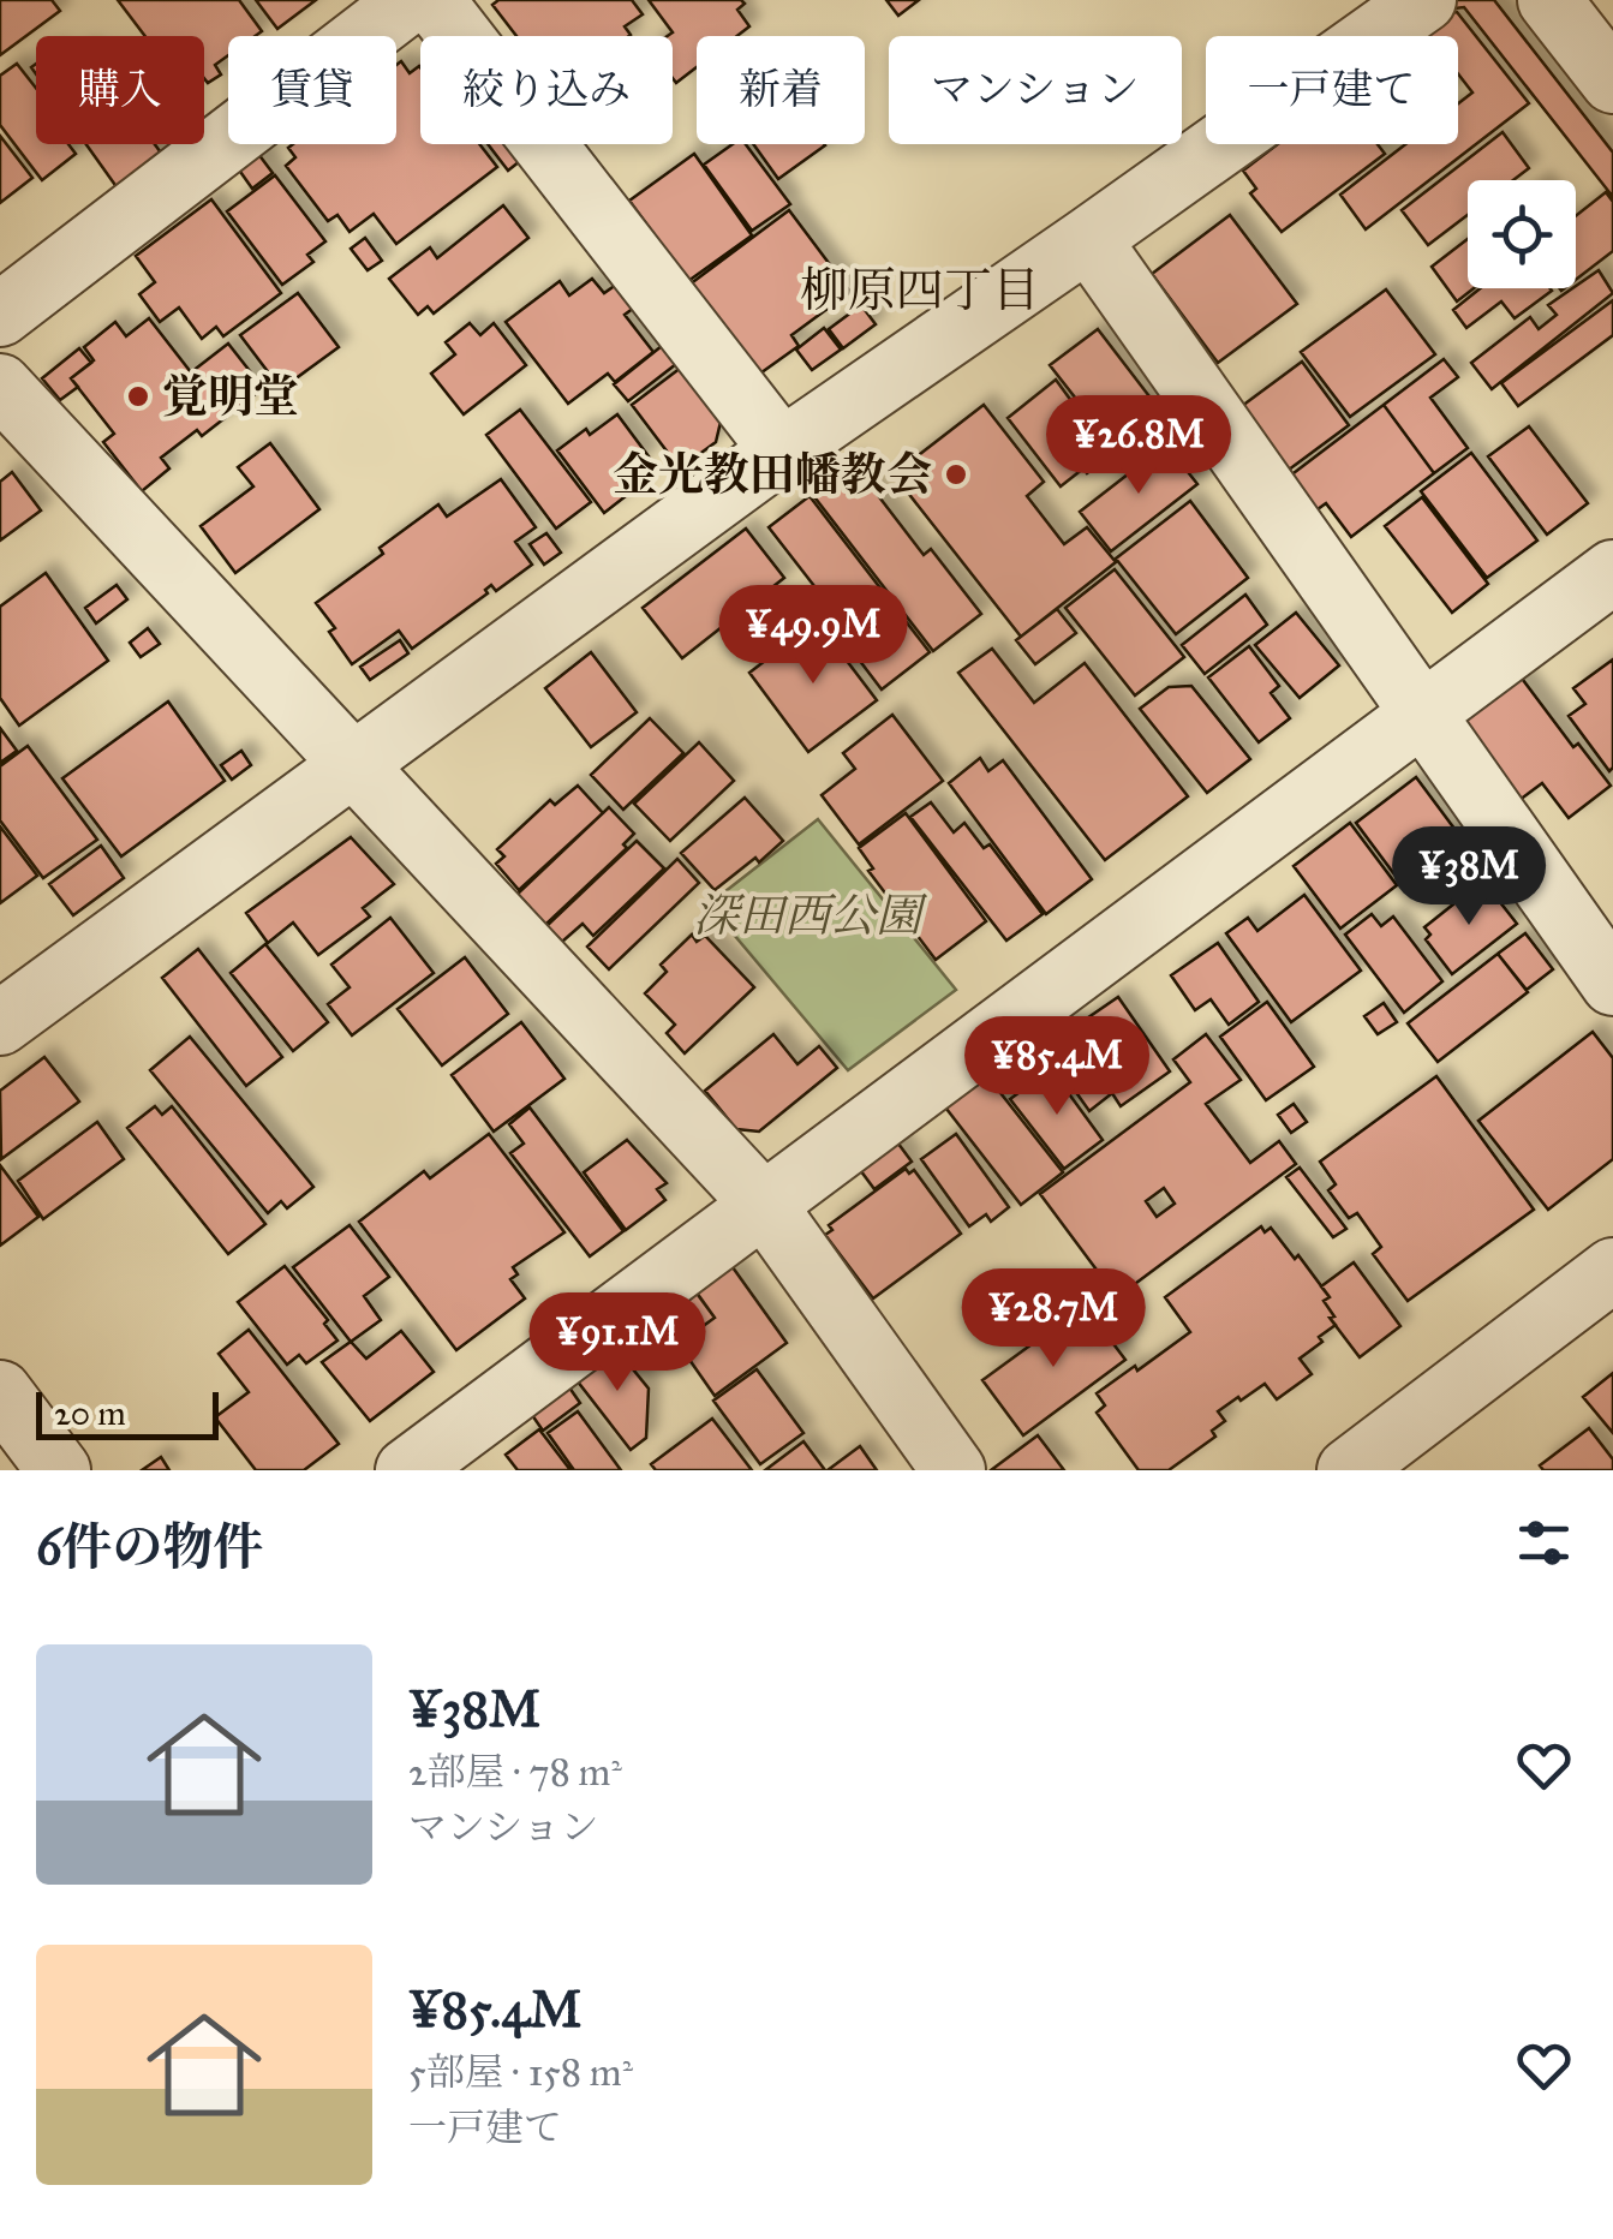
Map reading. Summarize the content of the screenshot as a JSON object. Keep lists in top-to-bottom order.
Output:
{
  "districts": ["柳原四丁目"],
  "parks": ["深田西公園"],
  "places": ["覚明堂", "金光教田幡教会"],
  "scale_bar": "20 m",
  "page": {
    "chip": [
      "購入",
      "賃貸",
      "絞り込み",
      "新着",
      "マンション",
      "一戸建て"
    ],
    "price": [
      "¥26.8M",
      "¥49.9M",
      "¥38M",
      "¥85.4M",
      "¥28.7M",
      "¥91.1M"
    ],
    "scale": "20 m",
    "heading": "6件の物件",
    "list": [
      {
        "name": "¥38M",
        "note": "2部屋 · 78 m² · マンション"
      },
      {
        "name": "¥85.4M",
        "note": "5部屋 · 158 m² · 一戸建て"
      }
    ]
  }
}
